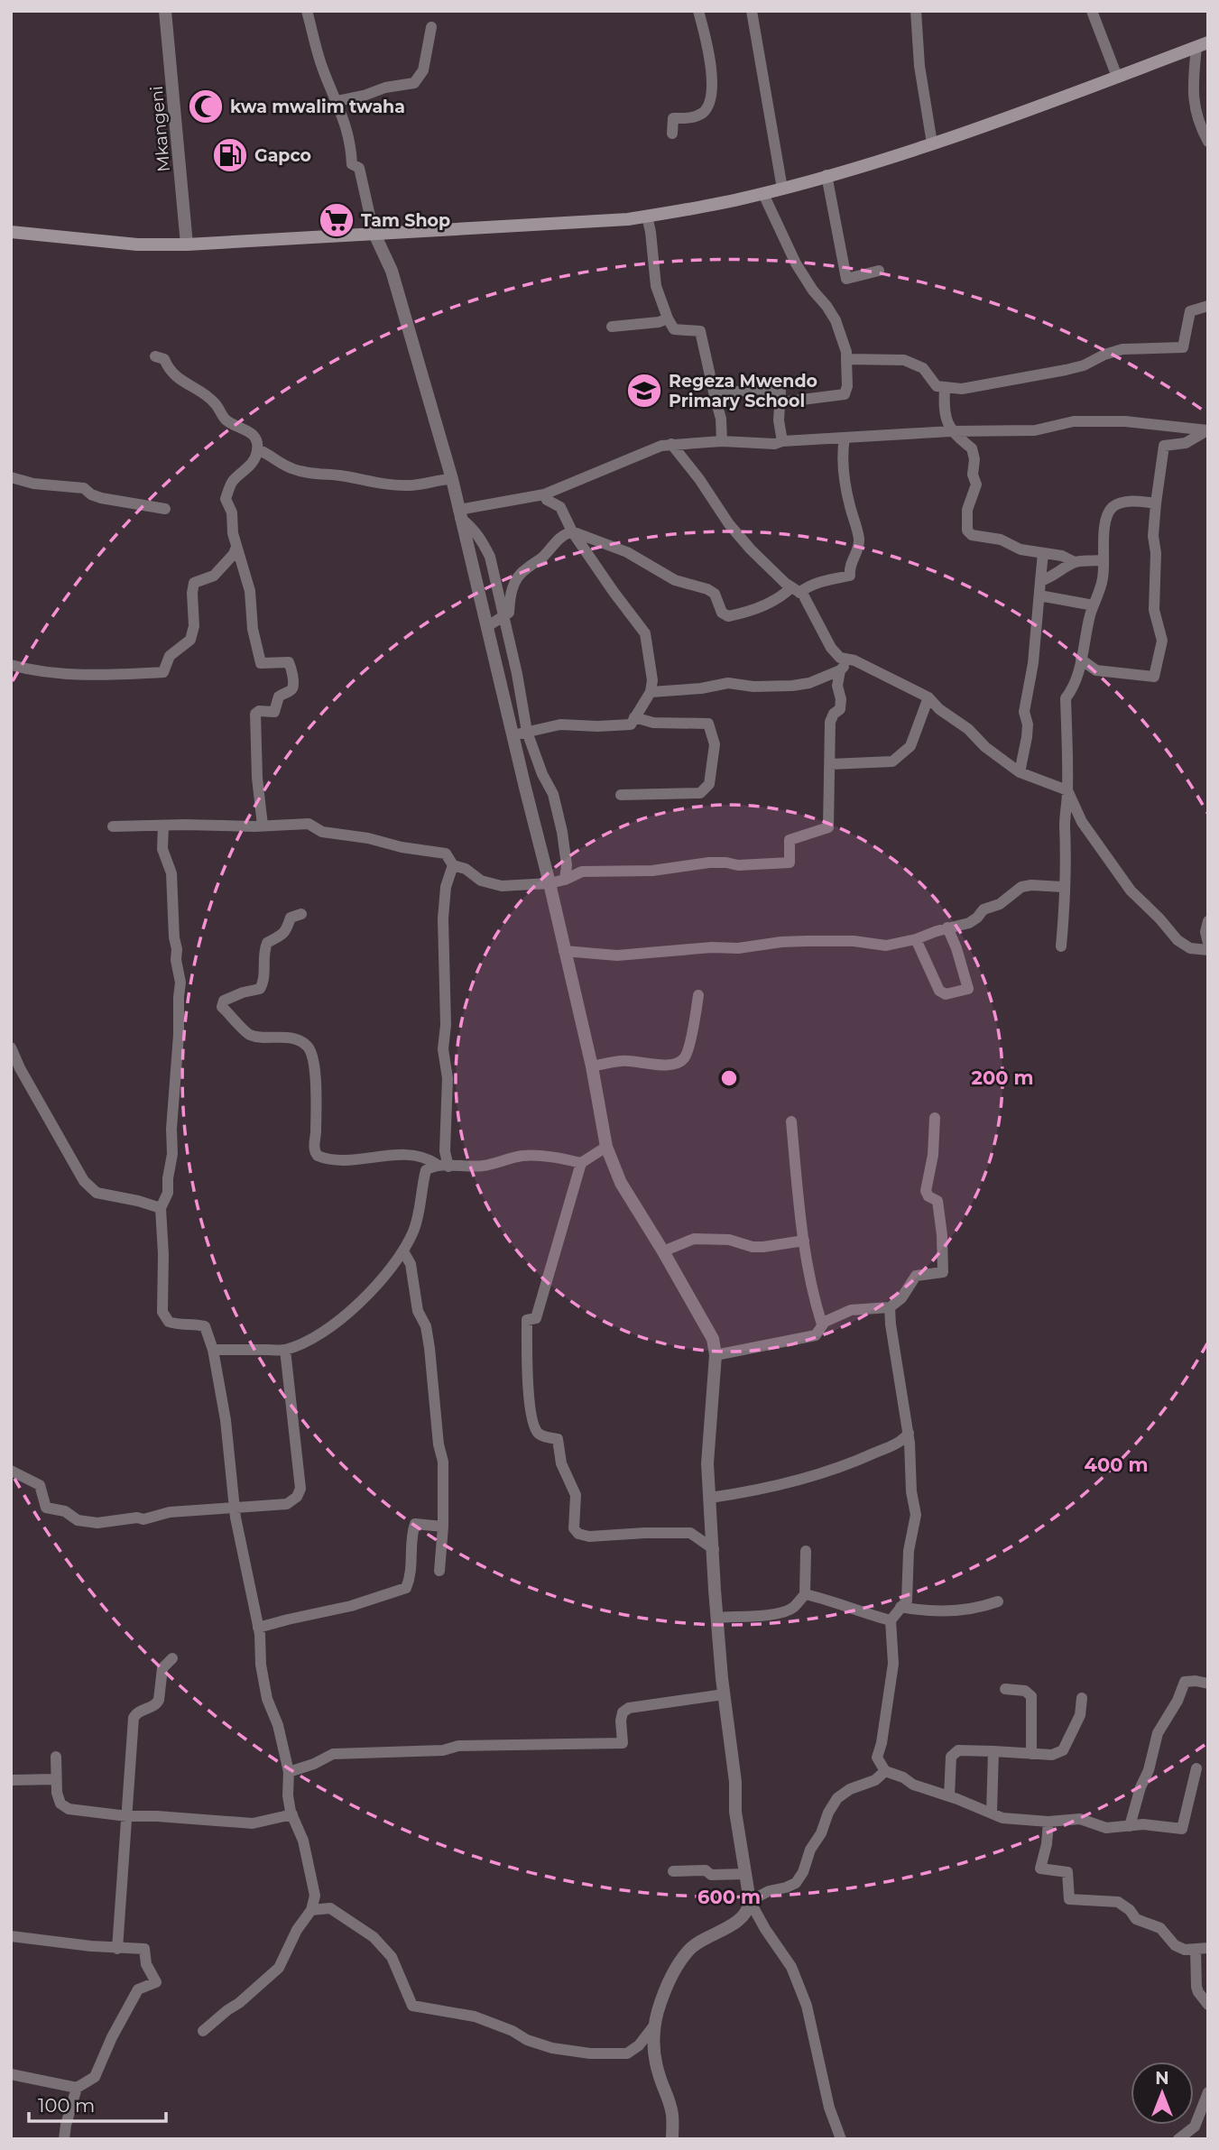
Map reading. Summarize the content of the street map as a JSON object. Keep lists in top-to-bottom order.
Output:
{
  "streets": {
    "street": ["Mkangeni"]
  },
  "places": {
    "mosque": ["kwa mwalim twaha"],
    "fuel station": ["Gapco"],
    "supermarket": ["Tam Shop"],
    "school or university": ["Regeza Mwendo Primary School"]
  },
  "scale_bar": "100 m",
  "north": "top",
  "rings": ["200 m", "400 m", "600 m"]
}
